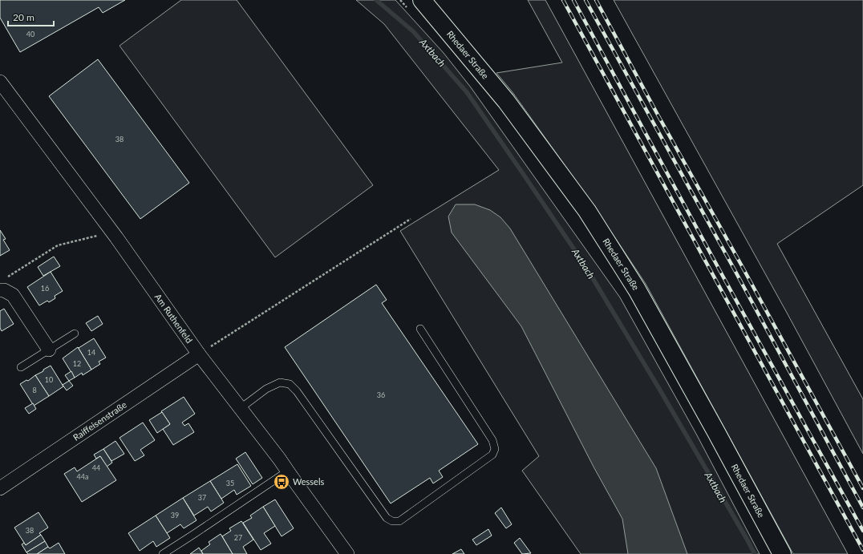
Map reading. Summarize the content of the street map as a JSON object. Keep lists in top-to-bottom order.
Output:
{
  "streets": {
    "street": ["Rhedaer Straße", "Am Ruthenfeld", "Raiffeisenstraße"]
  },
  "crossings": [
    ["Am Ruthenfeld", "Raiffeisenstraße"]
  ],
  "water": ["Axtbach"],
  "places": {
    "bus stop": ["Wessels"]
  },
  "house_numbers": [
    "40",
    "38",
    "16",
    "14",
    "12",
    "10",
    "8",
    "36",
    "44",
    "44a",
    "35",
    "37",
    "39",
    "38",
    "27"
  ],
  "scale_bar": "20 m"
}
